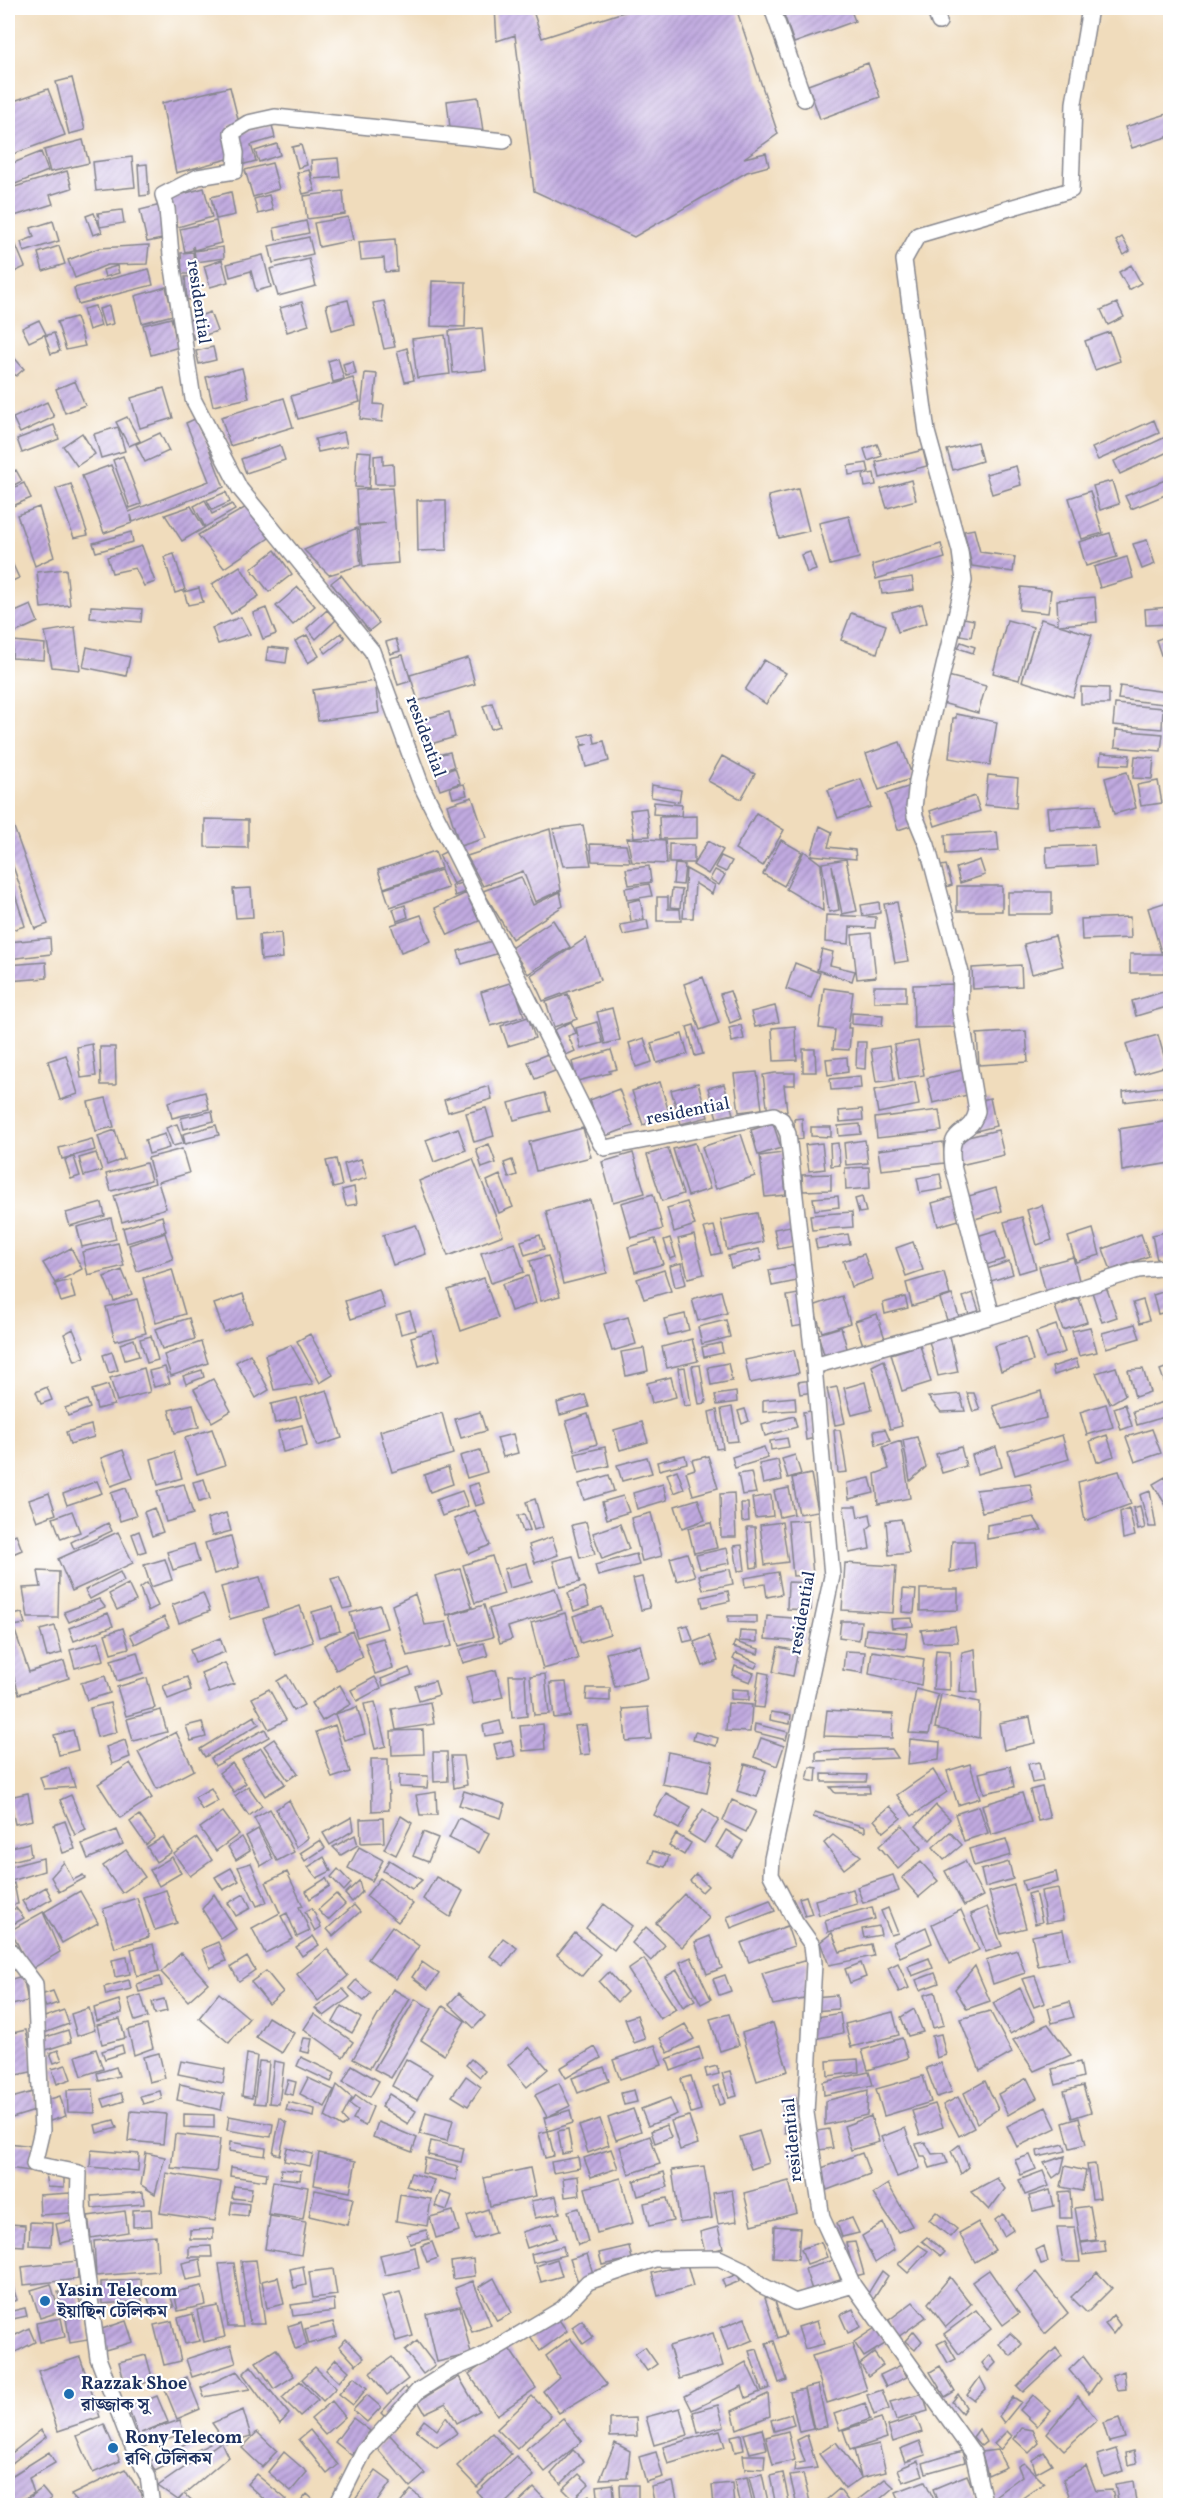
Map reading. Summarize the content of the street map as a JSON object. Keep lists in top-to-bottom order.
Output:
{
  "streets": {
    "street": ["residential"]
  },
  "places": ["Yasin Telecom ইয়াছিন টেলিকম", "Razzak Shoe রাজ্জাক সু", "Rony Telecom রণি টেলিকম"]
}
